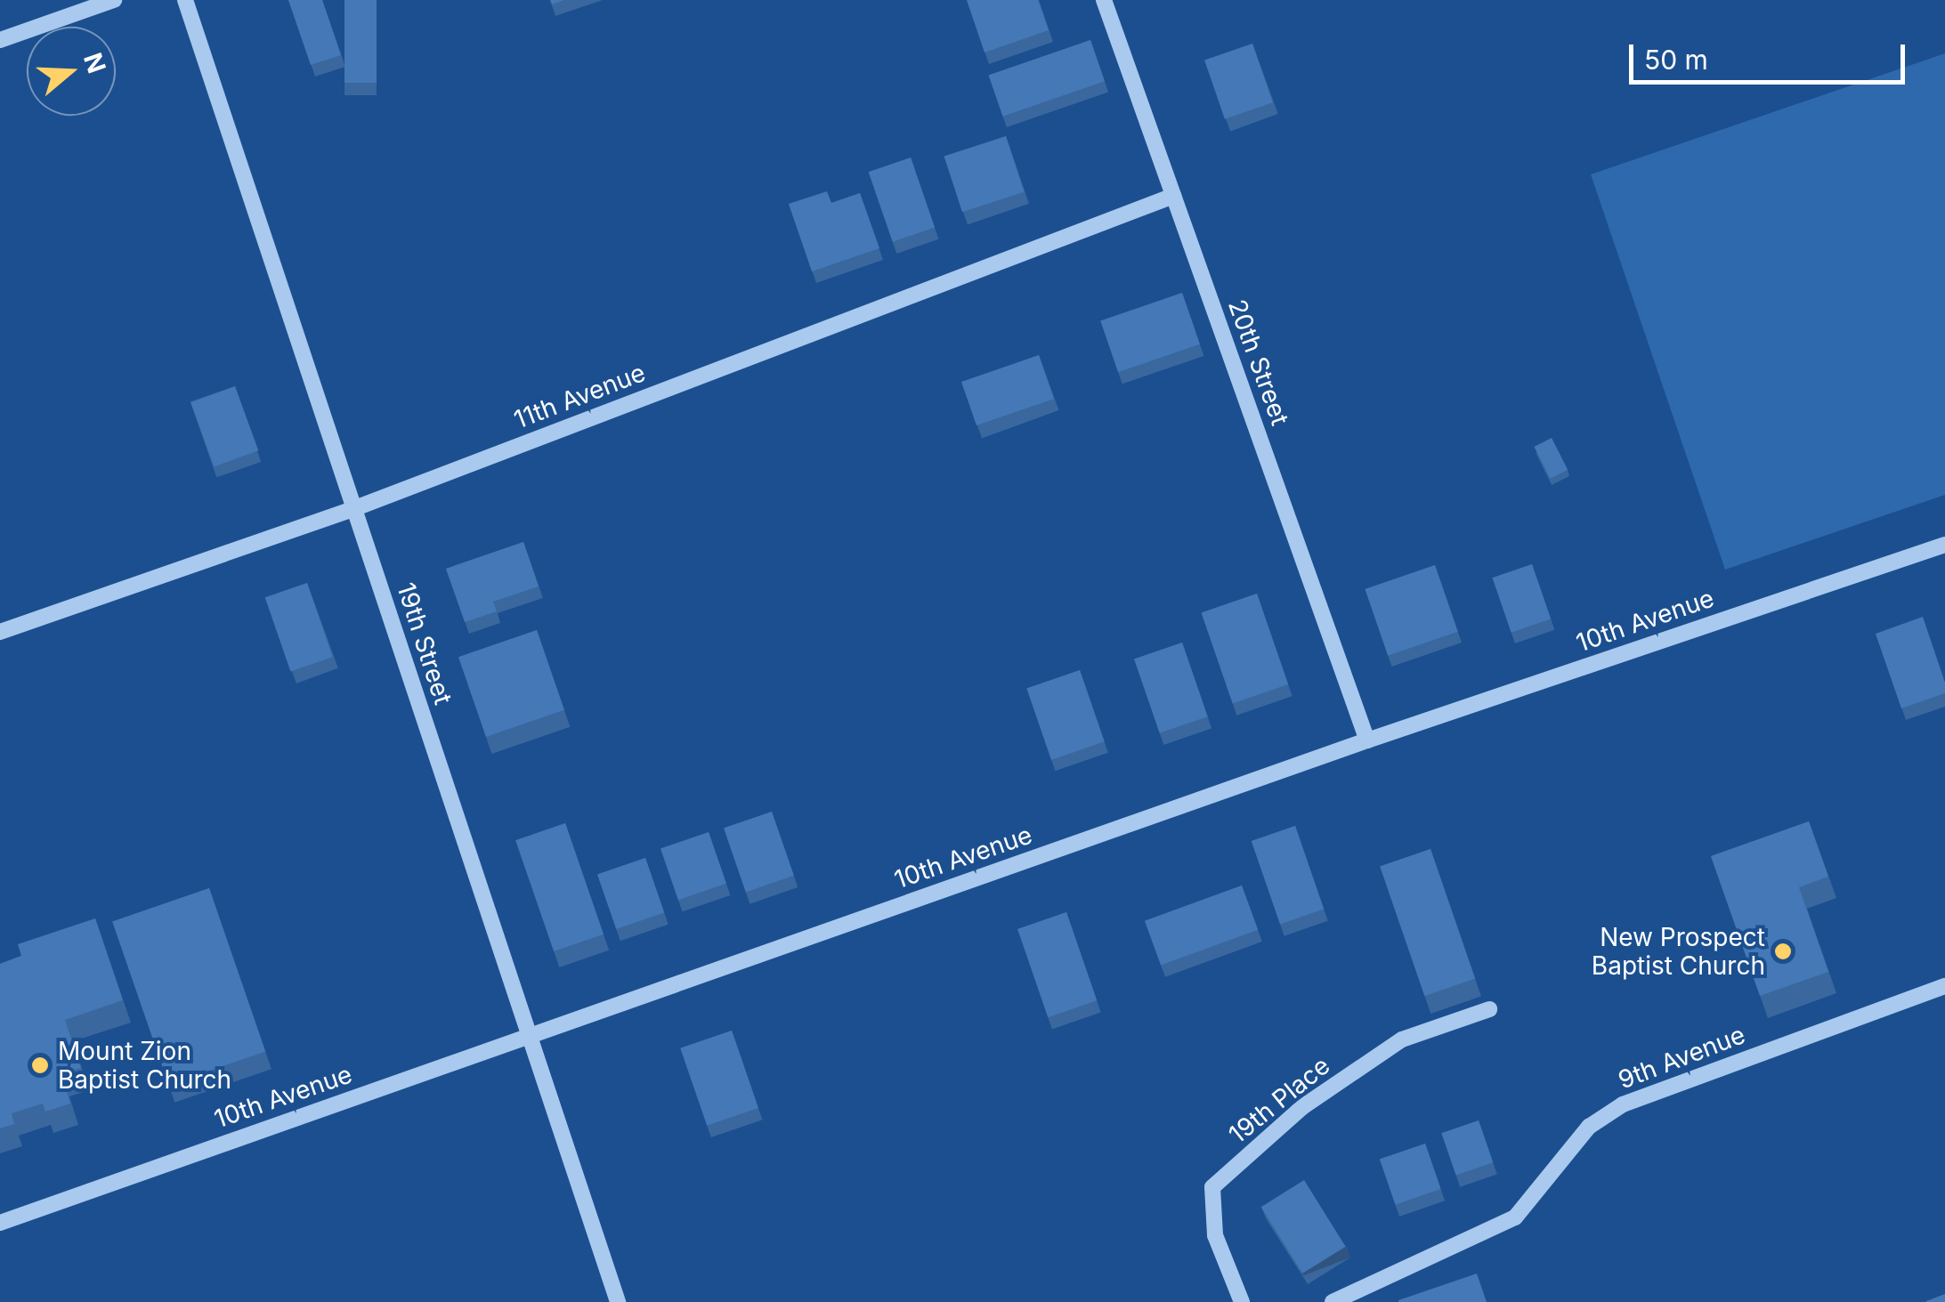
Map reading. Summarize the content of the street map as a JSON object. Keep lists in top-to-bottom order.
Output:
{
  "streets": {
    "street": [
      "20th Street",
      "11th Avenue",
      "10th Avenue",
      "19th Street",
      "9th Avenue",
      "19th Place"
    ]
  },
  "crossings": [
    ["20th Street", "11th Avenue"],
    ["20th Street", "10th Avenue"],
    ["11th Avenue", "19th Street"],
    ["10th Avenue", "19th Street"]
  ],
  "places": ["New Prospect Baptist Church", "Mount Zion Baptist Church"],
  "scale_bar": "50 m",
  "north": "right"
}
